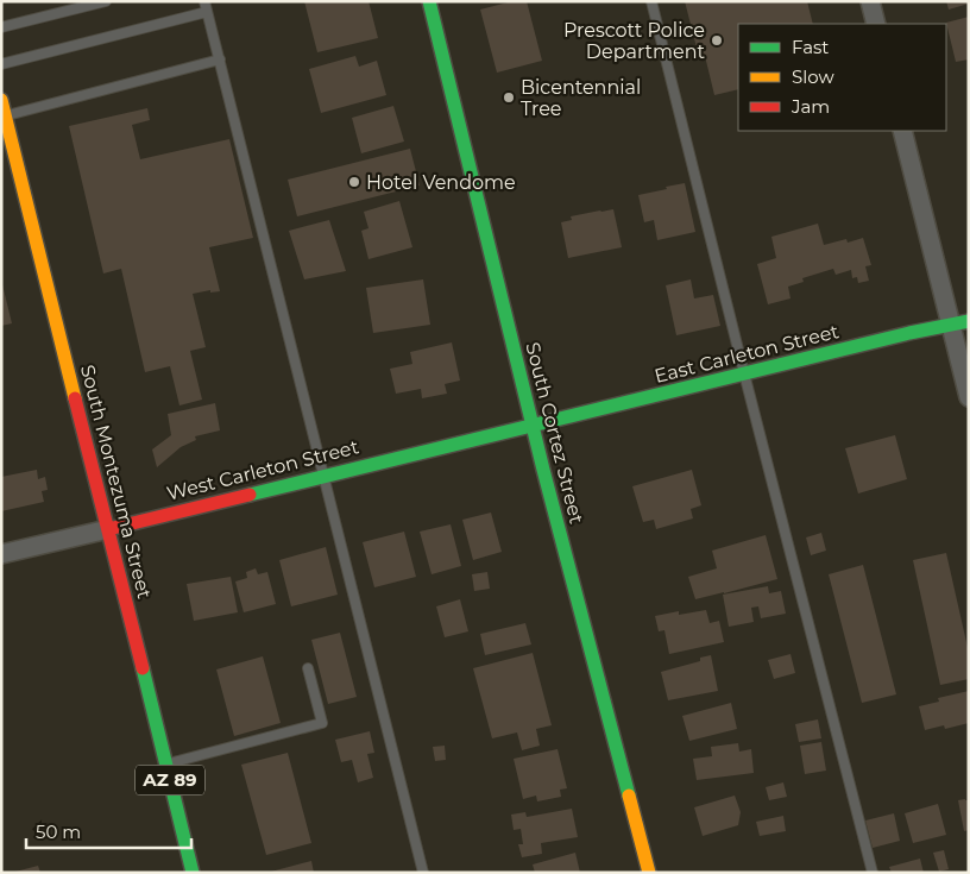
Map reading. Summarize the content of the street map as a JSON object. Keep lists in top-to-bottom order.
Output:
{
  "streets": {
    "street": [
      "East Carleton Street",
      "South Cortez Street",
      "West Carleton Street",
      "South Montezuma Street",
      "AZ 89"
    ]
  },
  "crossings": [
    ["East Carleton Street", "South Cortez Street"],
    ["East Carleton Street", "West Carleton Street"],
    ["South Cortez Street", "West Carleton Street"],
    ["West Carleton Street", "South Montezuma Street"]
  ],
  "places": ["Prescott Police Department", "Bicentennial Tree", "Hotel Vendome"],
  "legend": ["Fast", "Slow", "Jam"],
  "scale_bar": "50 m"
}
